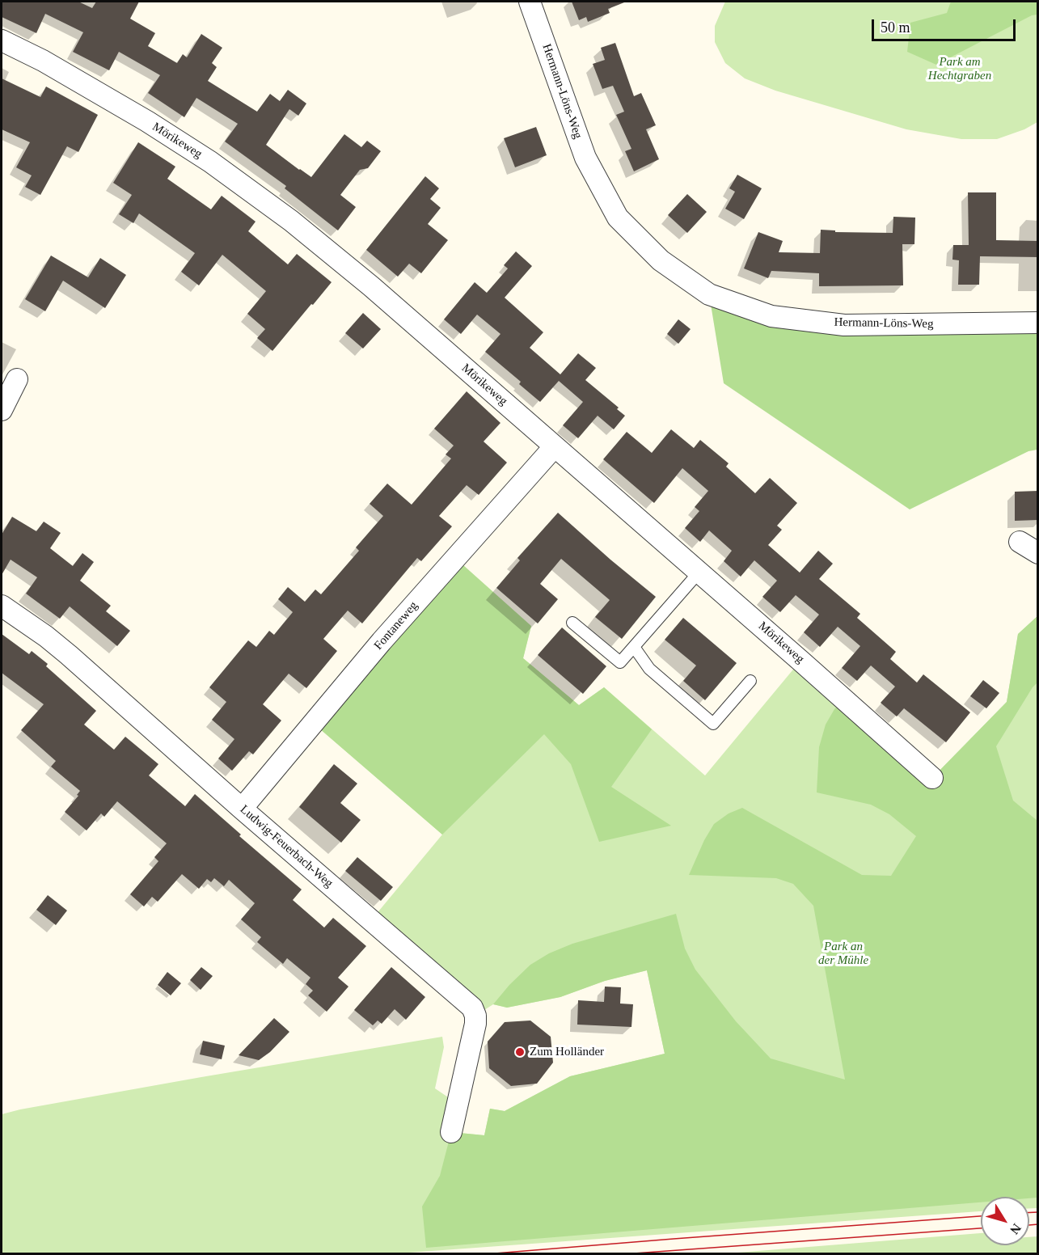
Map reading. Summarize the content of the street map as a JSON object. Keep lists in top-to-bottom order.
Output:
{
  "streets": {
    "street": [
      "Hermann-Löns-Weg",
      "Mörikeweg",
      "Fontaneweg",
      "Ludwig-Feuerbach-Weg"
    ]
  },
  "crossings": [
    ["Mörikeweg", "Fontaneweg"],
    ["Fontaneweg", "Ludwig-Feuerbach-Weg"]
  ],
  "parks": ["Park am Hechtgraben", "Park an der Mühle"],
  "places": ["Zum Holländer"],
  "scale_bar": "50 m",
  "north": "bottom right"
}
